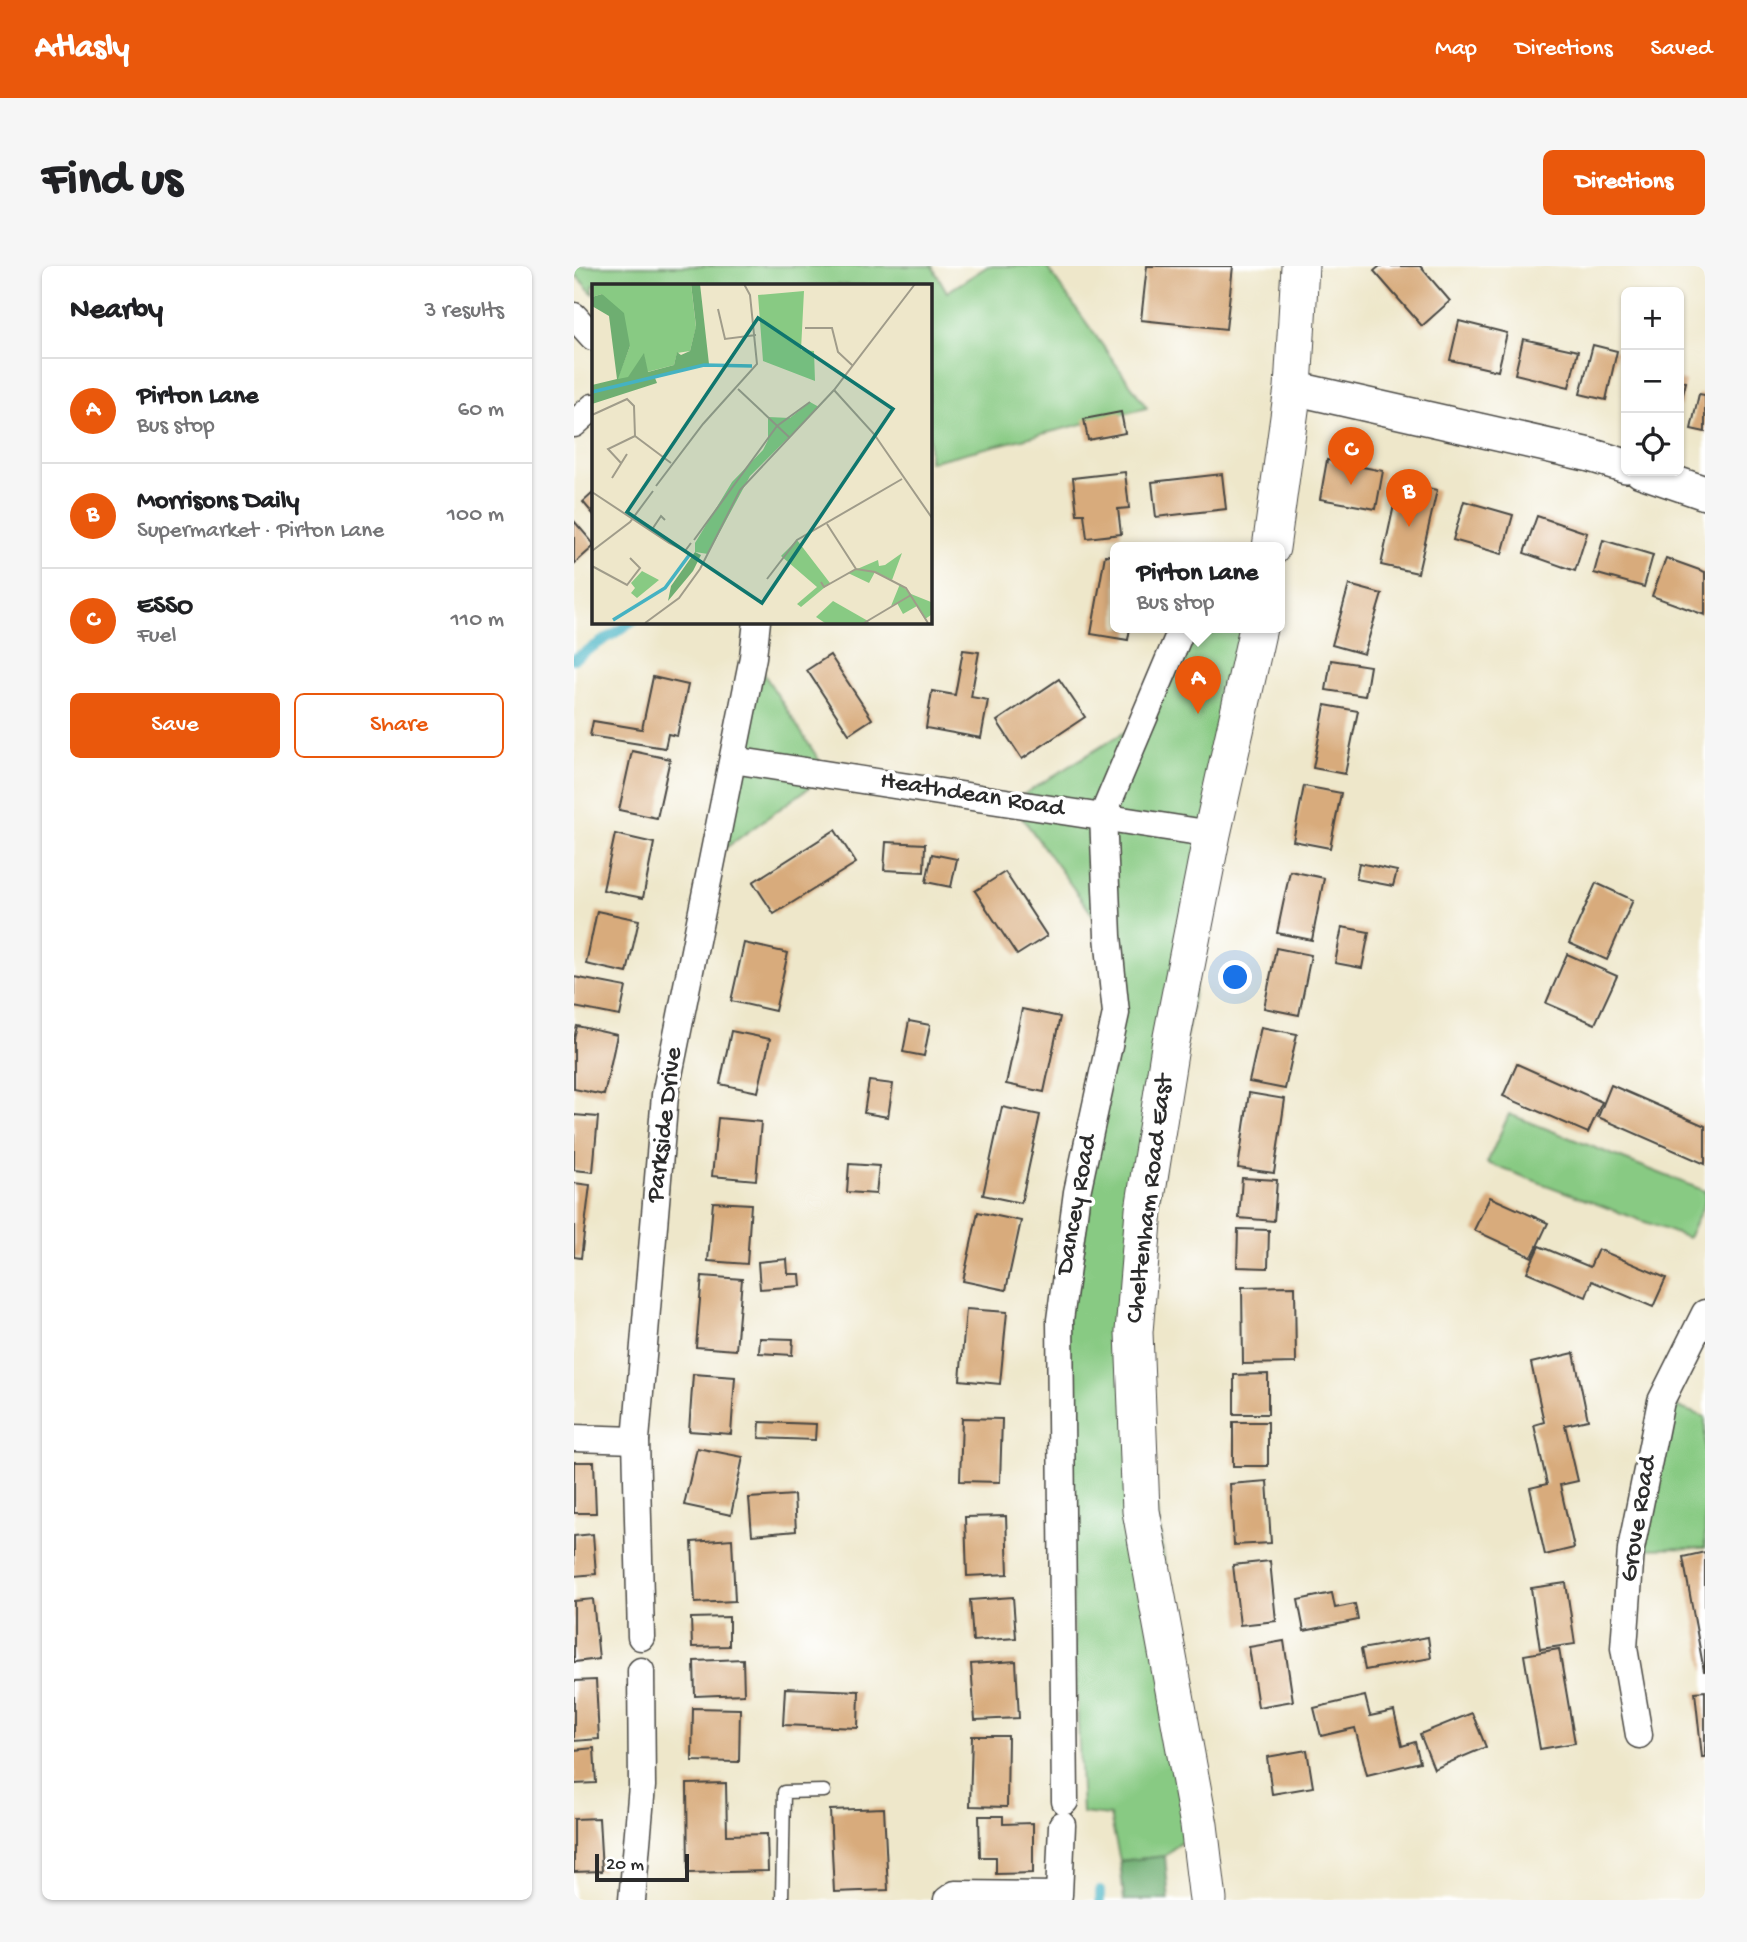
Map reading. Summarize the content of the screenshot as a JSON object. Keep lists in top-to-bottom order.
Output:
{
  "streets": {
    "main road": ["Cheltenham Road East"],
    "street": [
      "Heathdean Road",
      "Parkside Drive",
      "Dancey Road",
      "Grove Road"
    ]
  },
  "crossings": [
    ["Heathdean Road", "Parkside Drive"],
    ["Heathdean Road", "Cheltenham Road East"],
    ["Heathdean Road", "Dancey Road"]
  ],
  "scale_bar": "20 m",
  "page": {
    "header": "Atlasly",
    "nav": ["Map", "Directions", "Saved"],
    "buttons": [
      "Directions",
      ["Save", "Share"]
    ],
    "title": "Find us",
    "heading": ["Nearby", "3 results"],
    "map_buttons": ["+", "−"],
    "list": [
      {
        "mark": "A",
        "name": "Pirton Lane",
        "note": "Bus stop",
        "value": "60 m"
      },
      {
        "mark": "B",
        "name": "Morrisons Daily",
        "note": "Supermarket · Pirton Lane",
        "value": "100 m"
      },
      {
        "mark": "C",
        "name": "ESSO",
        "note": "Fuel",
        "value": "110 m"
      }
    ],
    "pins": ["C", "B", "A"],
    "popup": ["Pirton Lane", "Bus stop"],
    "scale": "20 m"
  }
}
